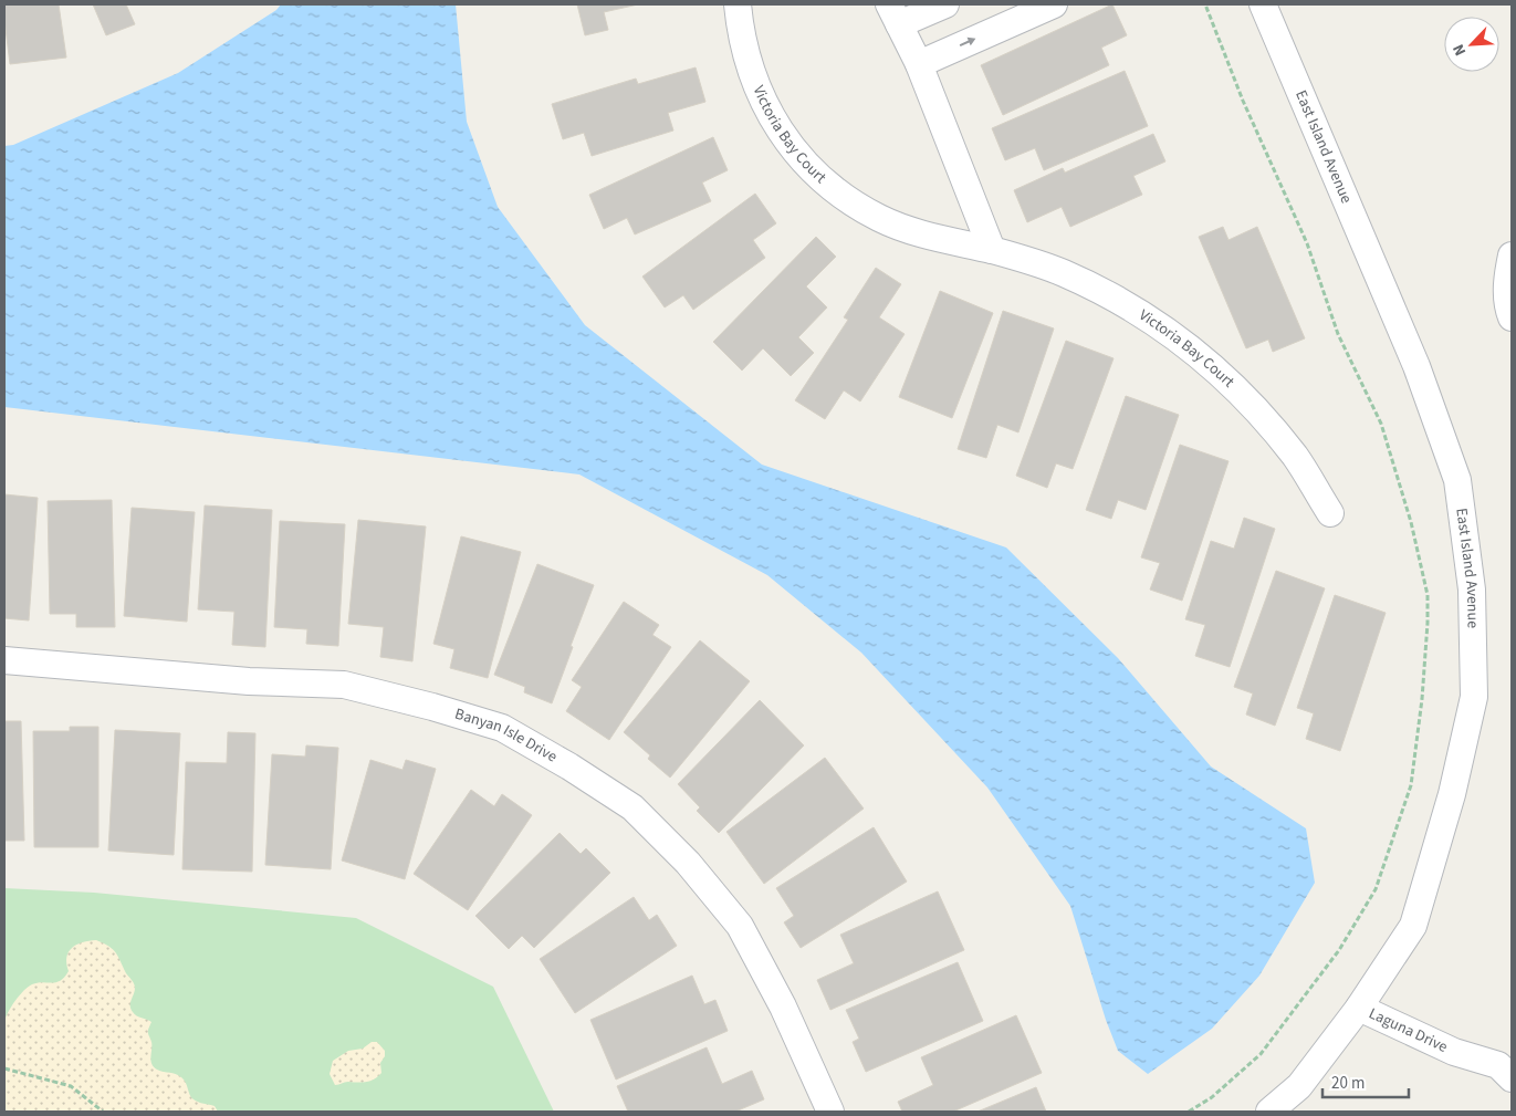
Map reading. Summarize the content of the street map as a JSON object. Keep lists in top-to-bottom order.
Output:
{
  "streets": {
    "street": [
      "Victoria Bay Court",
      "East Island Avenue",
      "Banyan Isle Drive",
      "Laguna Drive"
    ]
  },
  "crossings": [
    ["East Island Avenue", "Laguna Drive"]
  ],
  "scale_bar": "20 m",
  "north": "bottom left"
}
